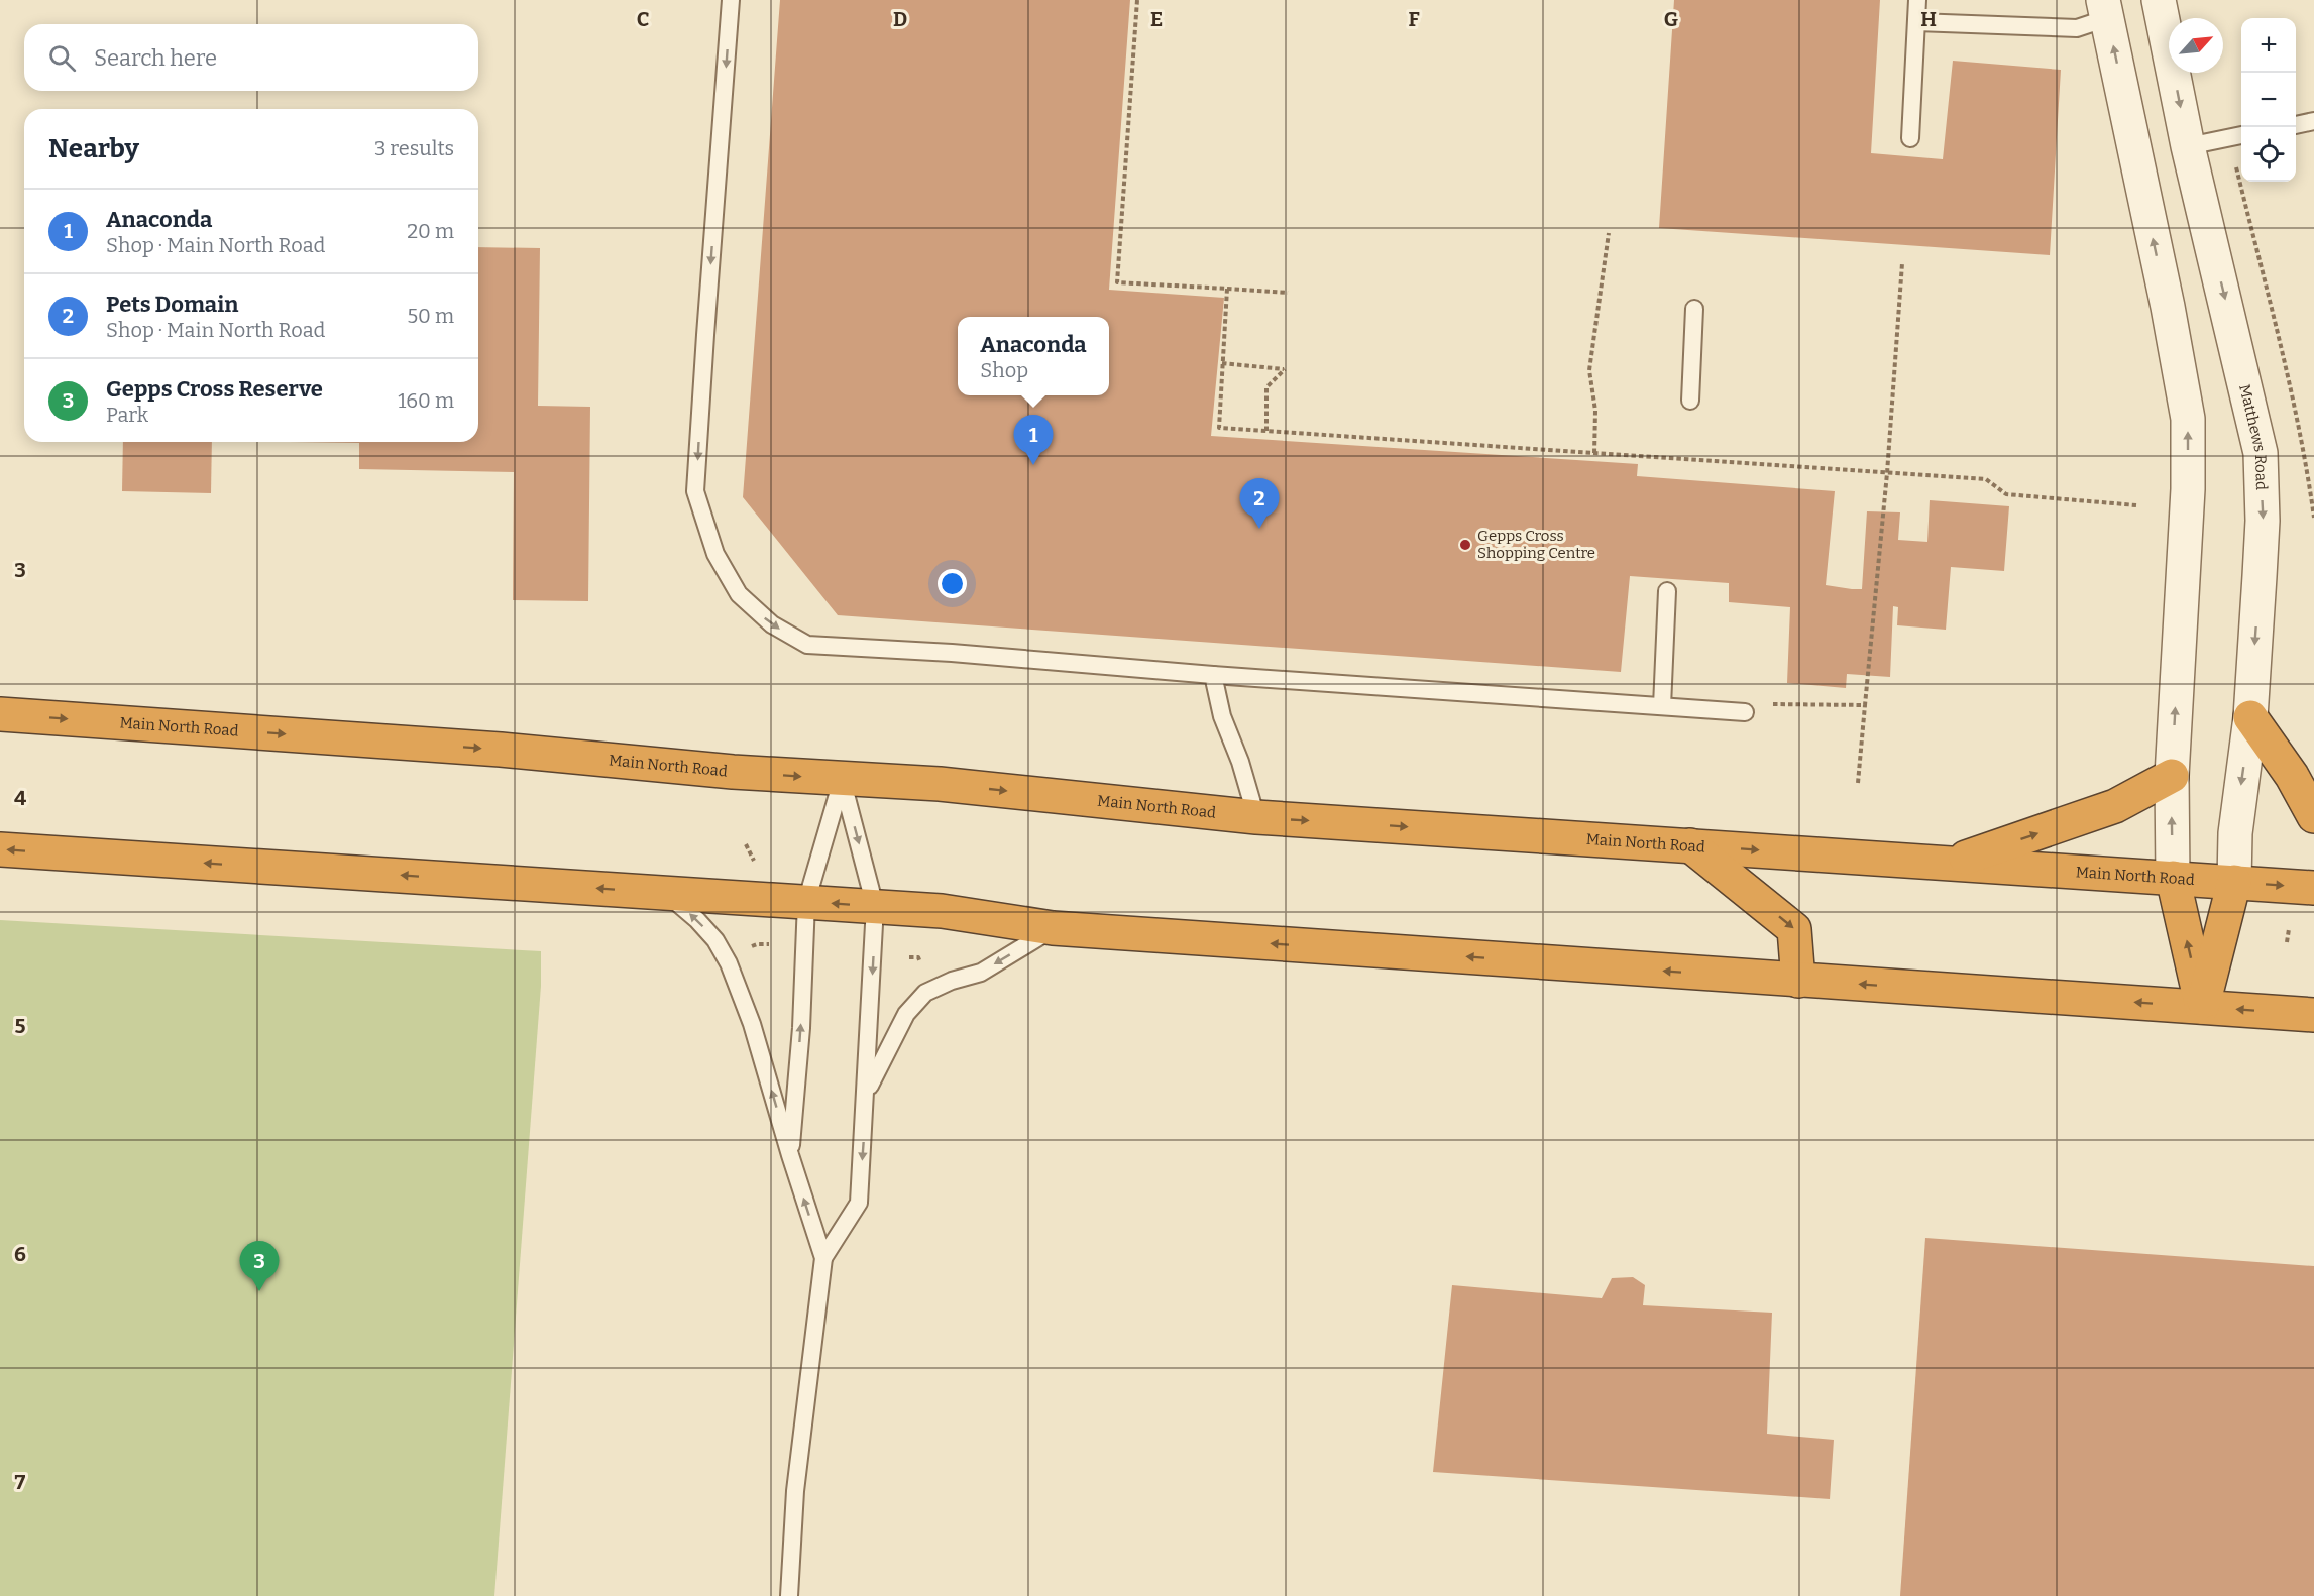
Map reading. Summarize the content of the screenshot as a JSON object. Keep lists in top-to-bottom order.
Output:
{
  "streets": {
    "highway": ["Main North Road"],
    "street": ["Matthews Road"]
  },
  "crossings": [
    ["Matthews Road", "Main North Road"]
  ],
  "places": ["Gepps Cross Shopping Centre"],
  "north": "top right",
  "page": {
    "map_buttons": ["+", "−"],
    "search": "Search here",
    "heading": ["Nearby", "3 results"],
    "list": [
      {
        "mark": "1",
        "name": "Anaconda",
        "note": "Shop · Main North Road",
        "value": "20 m"
      },
      {
        "mark": "2",
        "name": "Pets Domain",
        "note": "Shop · Main North Road",
        "value": "50 m"
      },
      {
        "mark": "3",
        "name": "Gepps Cross Reserve",
        "note": "Park",
        "value": "160 m"
      }
    ],
    "popup": ["Anaconda", "Shop"],
    "pins": ["1", "2", "3"]
  },
  "grid": {
    "columns": [
      "C",
      "D",
      "E",
      "F",
      "G",
      "H"
    ],
    "rows": [
      "3",
      "4",
      "5",
      "6",
      "7"
    ]
  }
}
